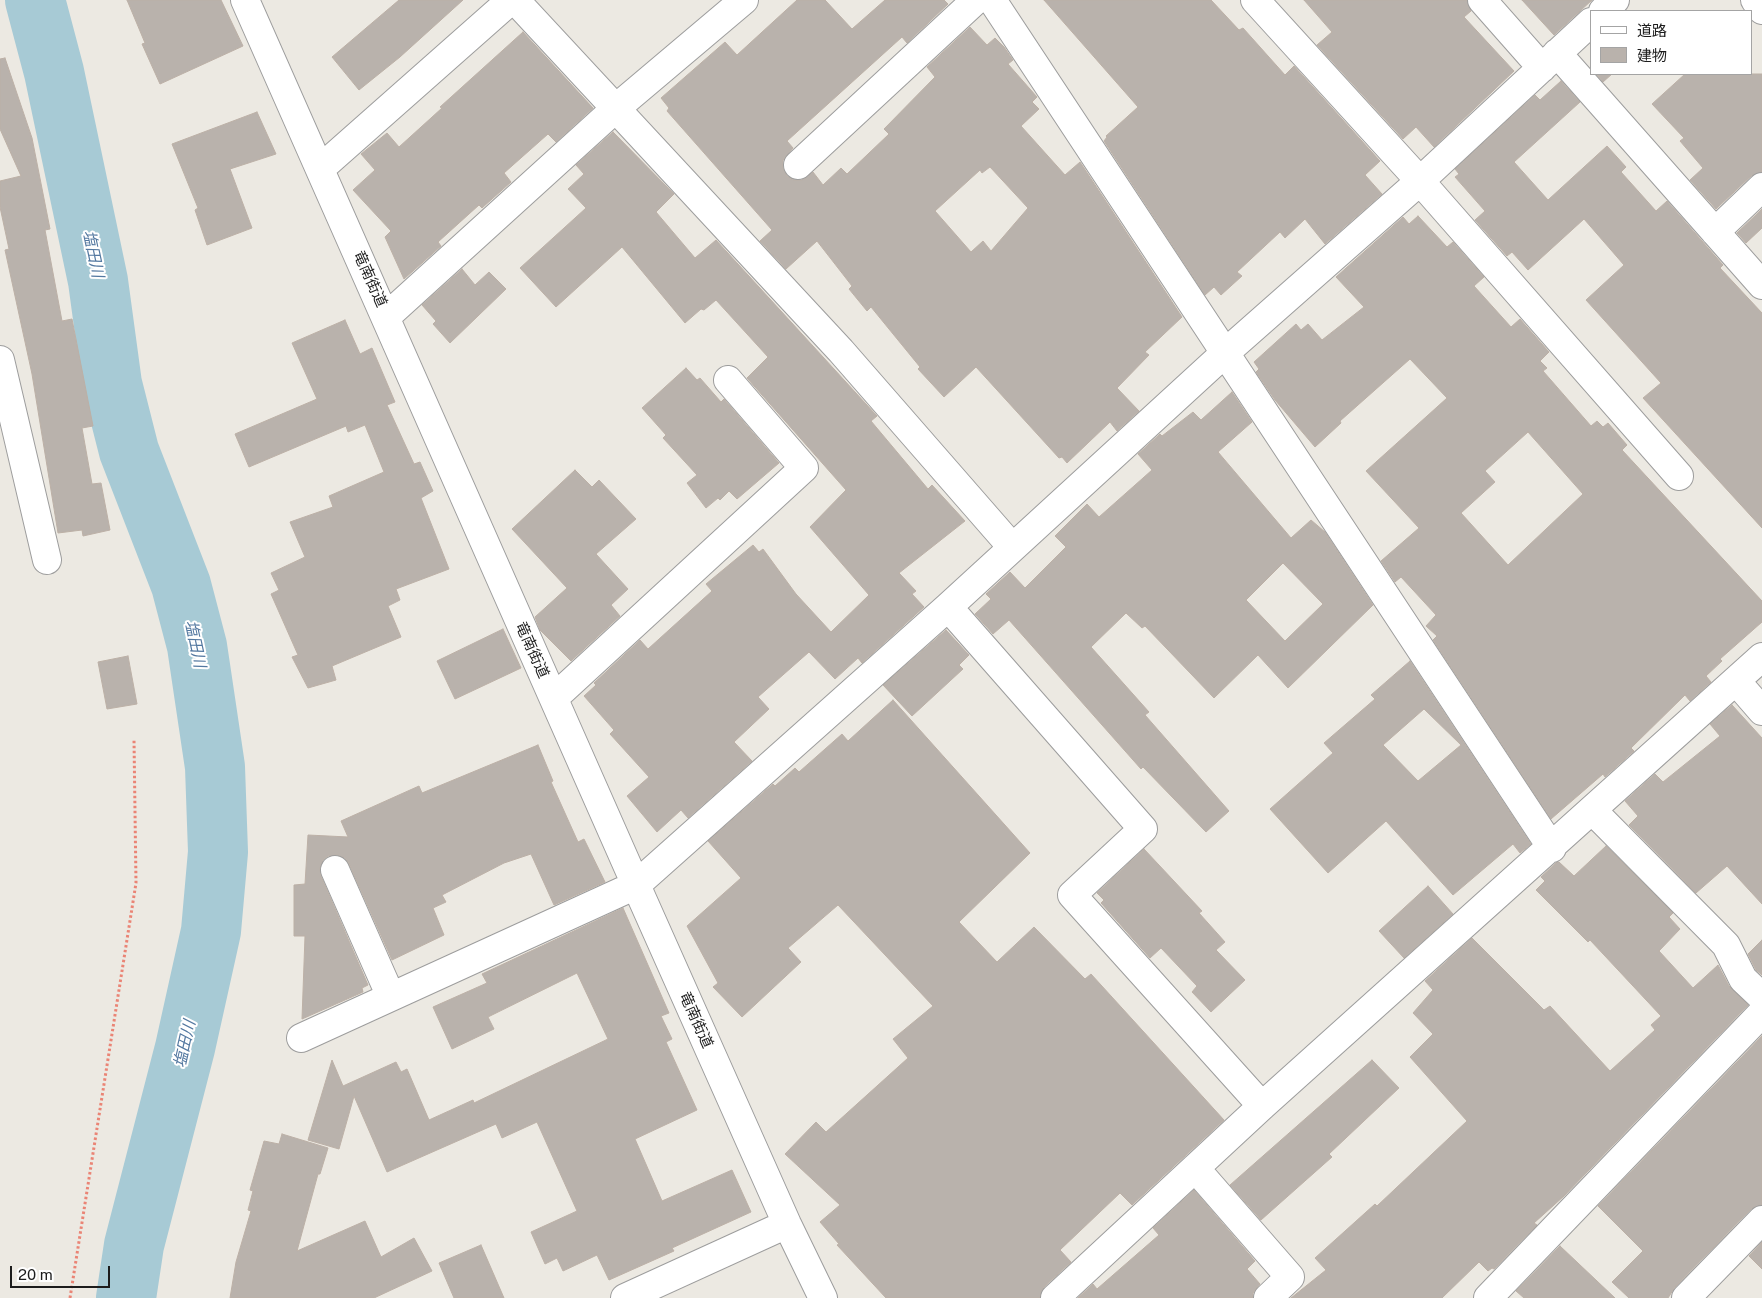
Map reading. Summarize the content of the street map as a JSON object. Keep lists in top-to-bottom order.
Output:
{
  "streets": {
    "street": ["竜南街道"]
  },
  "water": ["塩田川"],
  "legend": ["道路", "建物"],
  "scale_bar": "20 m"
}
